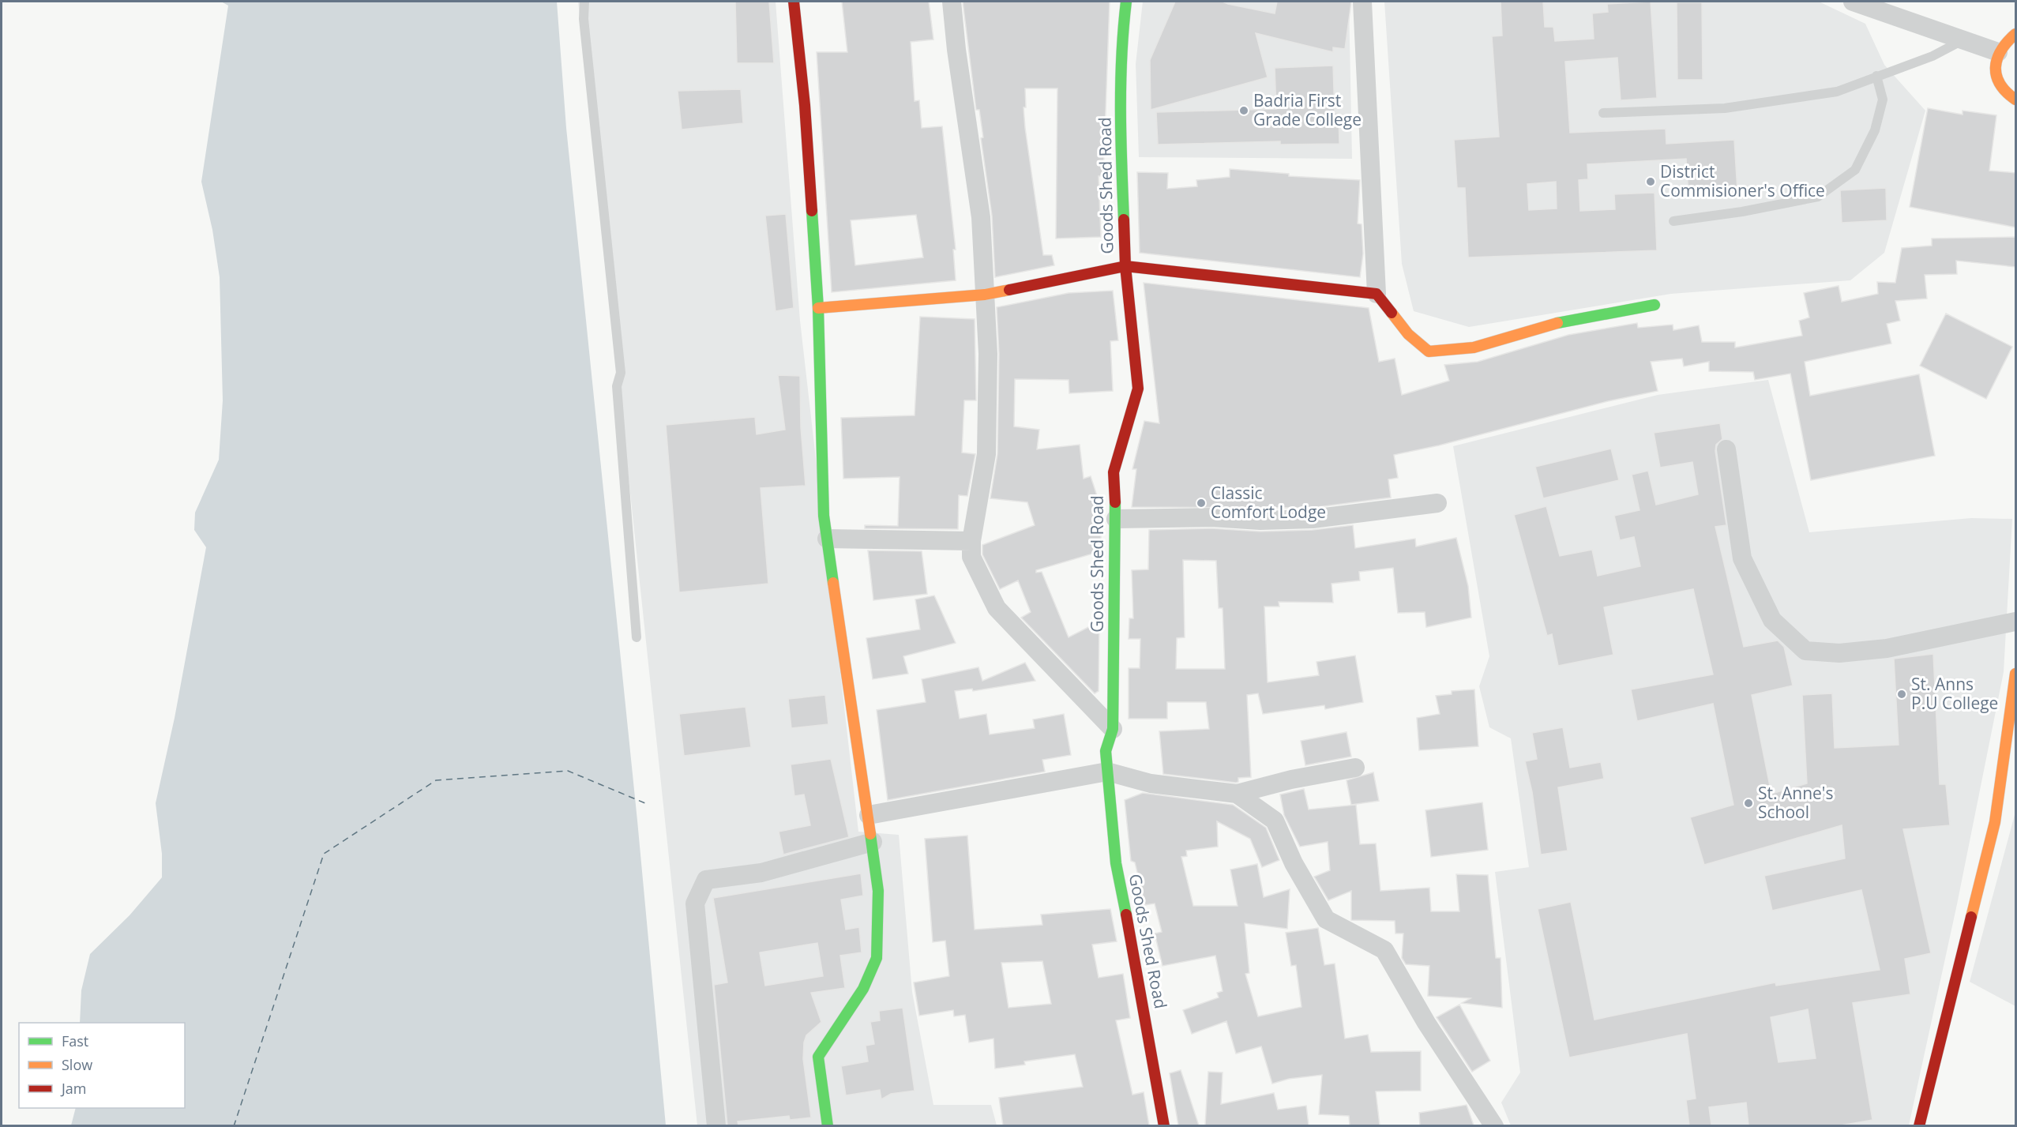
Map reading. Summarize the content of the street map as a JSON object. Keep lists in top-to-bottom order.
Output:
{
  "streets": {
    "street": ["Goods Shed Road"]
  },
  "places": [
    "Badria First Grade College",
    "District Commisioner's Office",
    "Classic Comfort Lodge",
    "St. Anns P.U College",
    "St. Anne's School"
  ],
  "legend": ["Fast", "Slow", "Jam"]
}
